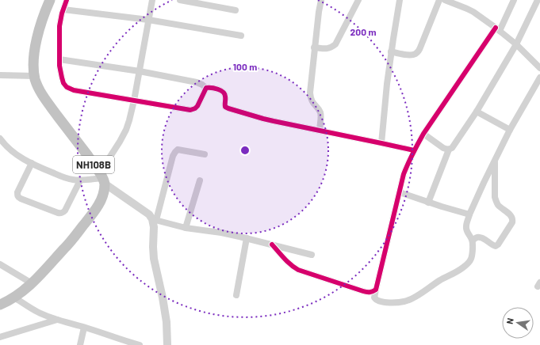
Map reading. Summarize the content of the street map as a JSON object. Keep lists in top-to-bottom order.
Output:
{
  "streets": {
    "highway": ["NH108B"]
  },
  "north": "left",
  "rings": ["200 m", "100 m"]
}
